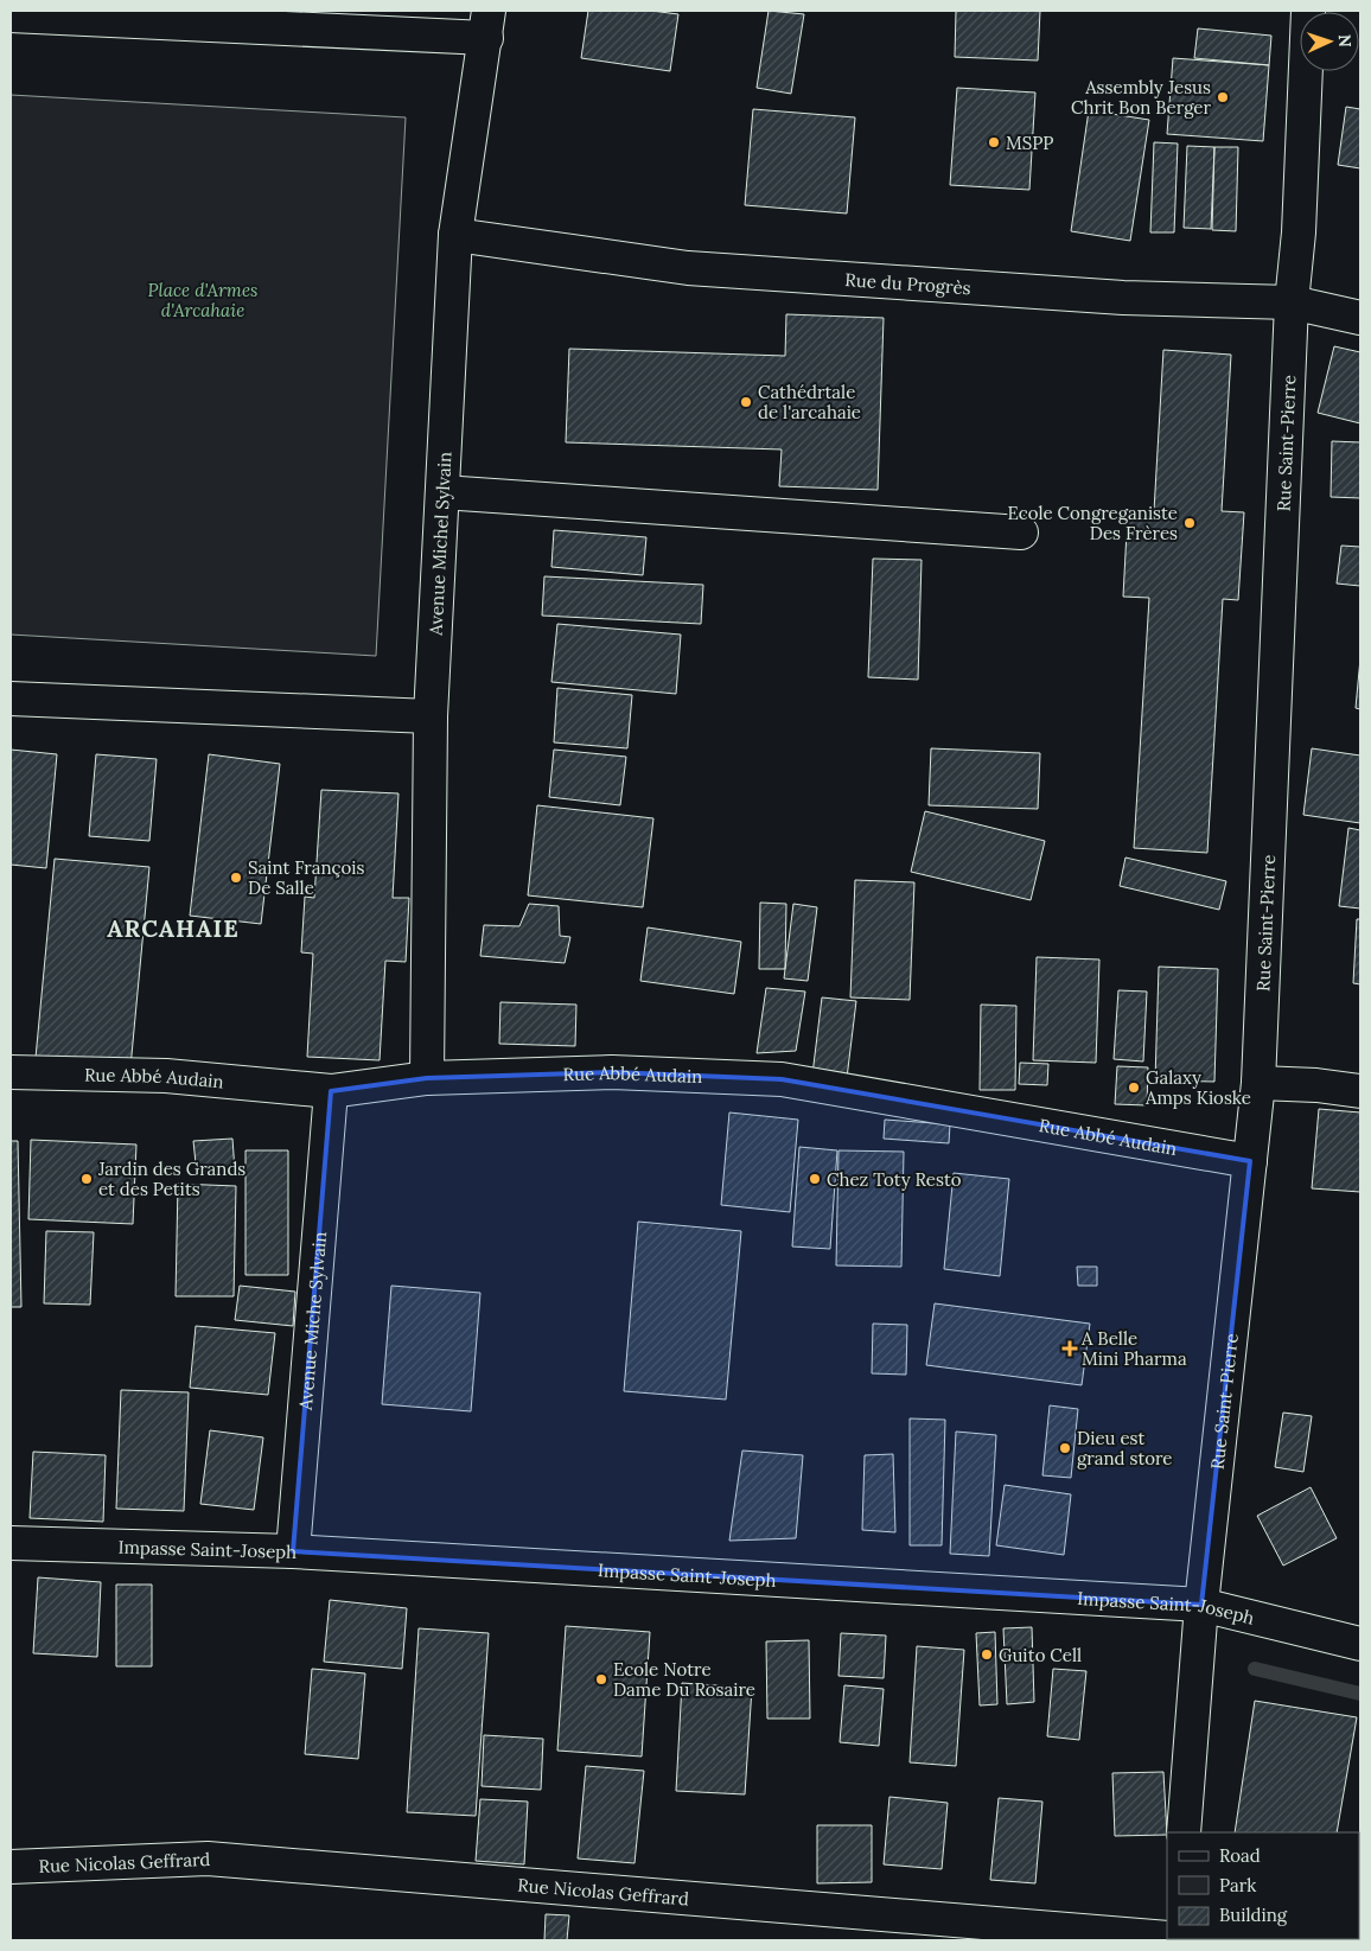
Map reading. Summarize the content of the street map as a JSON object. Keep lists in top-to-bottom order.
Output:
{
  "streets": {
    "street": [
      "Rue du Progrès",
      "Rue Saint-Pierre",
      "Avenue Michel Sylvain",
      "Rue Abbé Audain",
      "Avenue Miche Sylvain",
      "Impasse Saint-Joseph",
      "Rue Nicolas Geffrard"
    ]
  },
  "crossings": [
    ["Rue du Progrès", "Rue Saint-Pierre"],
    ["Rue du Progrès", "Avenue Michel Sylvain"],
    ["Rue Saint-Pierre", "Rue Abbé Audain"],
    ["Rue Saint-Pierre", "Impasse Saint-Joseph"],
    ["Avenue Michel Sylvain", "Rue Abbé Audain"],
    ["Rue Abbé Audain", "Avenue Miche Sylvain"],
    ["Avenue Miche Sylvain", "Impasse Saint-Joseph"]
  ],
  "districts": ["ARCAHAIE"],
  "parks": ["Place d'Armes d'Arcahaie"],
  "places": {
    "other": [
      "Assembly Jesus Chrit Bon Berger",
      "MSPP",
      "Cathédrtale de l'arcahaie",
      "Ecole Congreganiste Des Frères",
      "Saint François De Salle",
      "Galaxy Amps Kioske",
      "Jardin des Grands et des Petits",
      "Chez Toty Resto",
      "Dieu est grand store",
      "Guito Cell",
      "Ecole Notre Dame Du Rosaire"
    ],
    "health": ["A Belle Mini Pharma"]
  },
  "legend": ["Road", "Park", "Building"],
  "north": "right"
}
